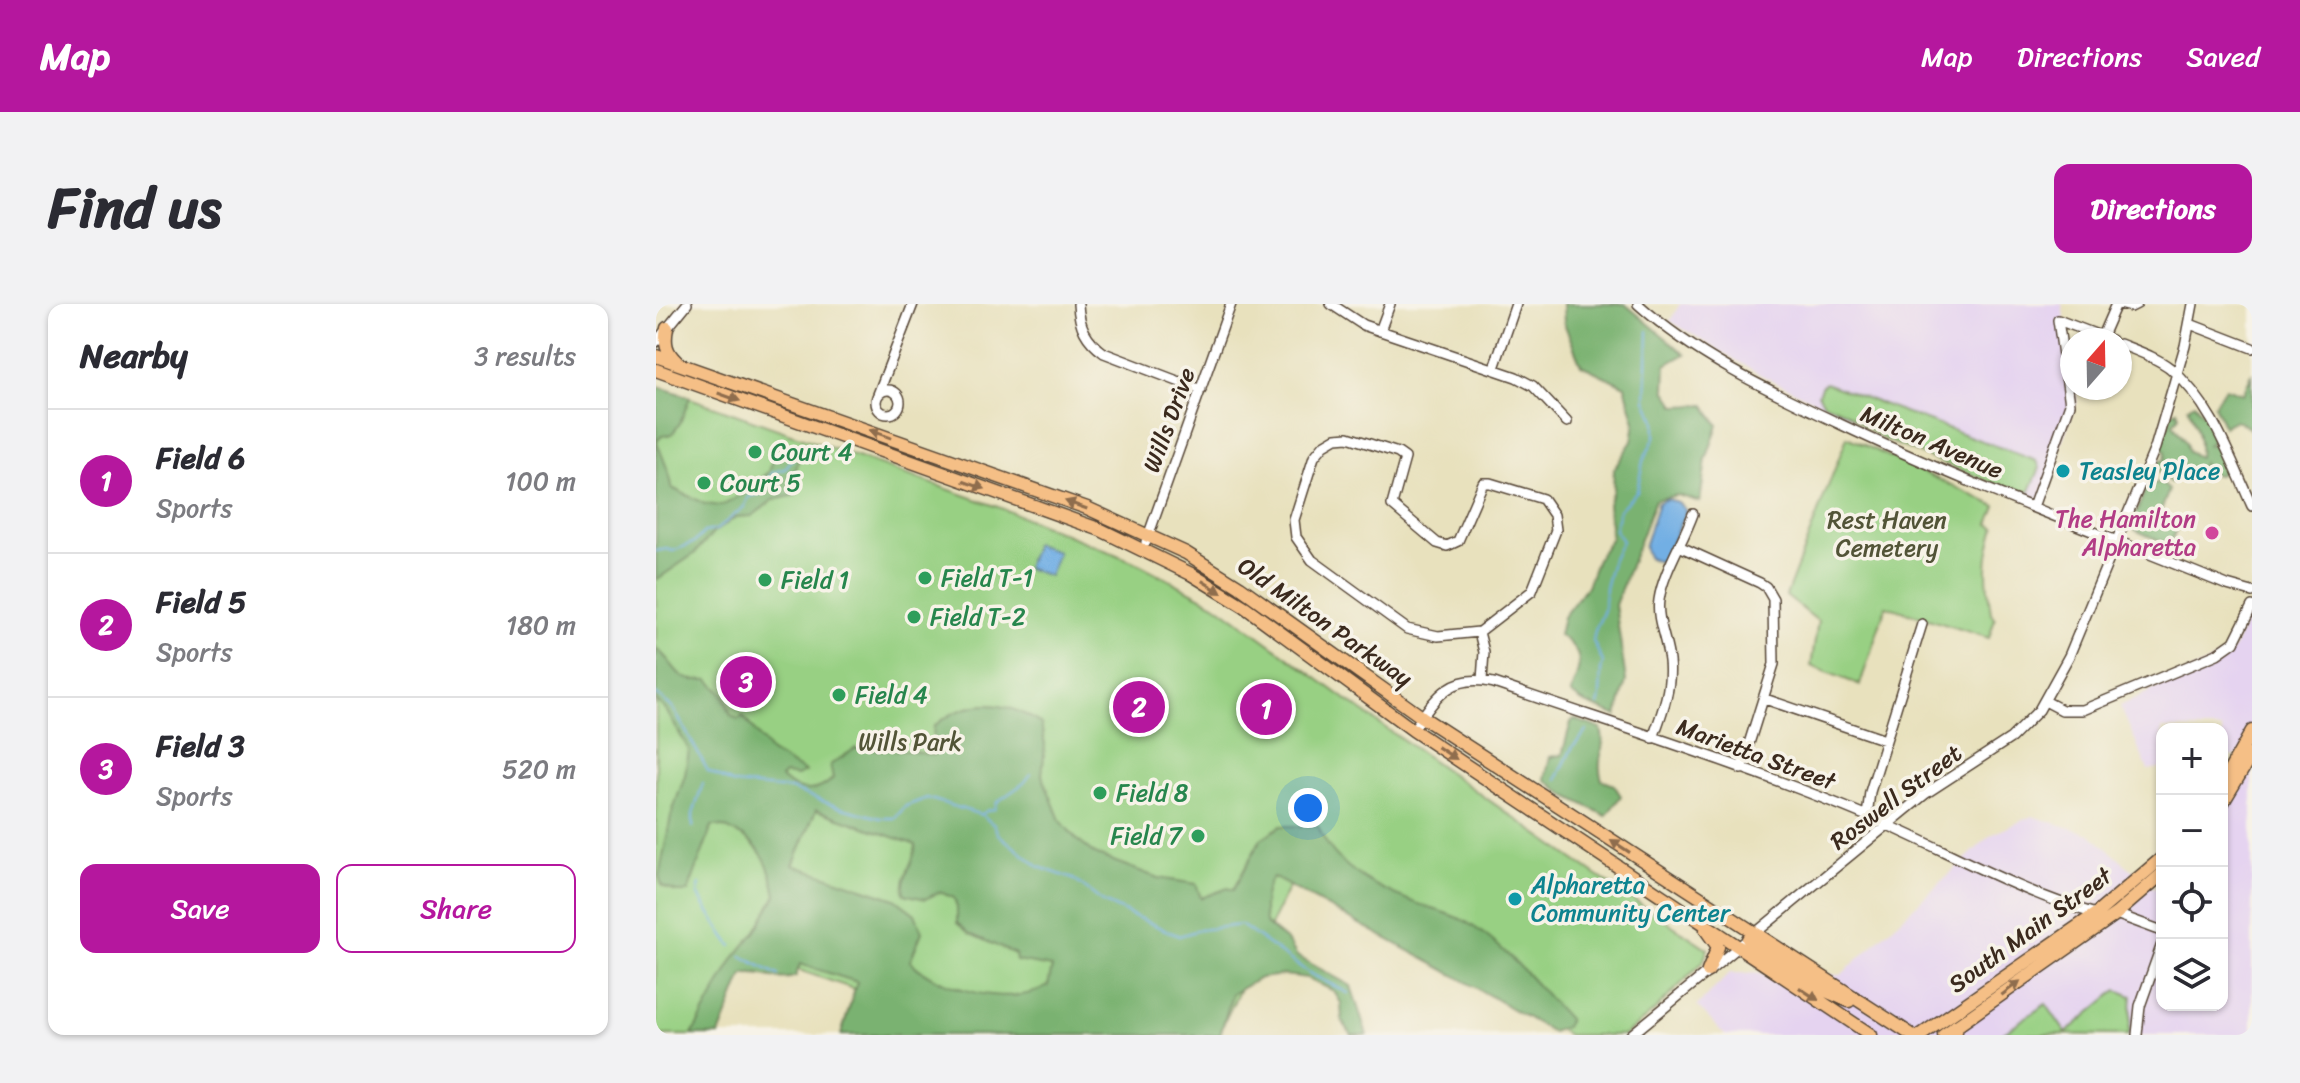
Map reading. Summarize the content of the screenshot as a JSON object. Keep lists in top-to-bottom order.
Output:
{
  "streets": {
    "main road": ["Old Milton Parkway", "South Main Street"],
    "street": [
      "Wills Drive",
      "Milton Avenue",
      "Marietta Street",
      "Roswell Street"
    ]
  },
  "crossings": [
    ["Wills Drive", "Old Milton Parkway"],
    ["Milton Avenue", "Roswell Street"],
    ["Old Milton Parkway", "Roswell Street"],
    ["Marietta Street", "Roswell Street"],
    ["Marietta Street", "South Main Street"]
  ],
  "parks": ["Rest Haven Cemetery", "Wills Park"],
  "places": [
    "Court 4",
    "Teasley Place",
    "Court 5",
    "The Hamilton Alpharetta",
    "Field T-1",
    "Field 1",
    "Field T-2",
    "Field 4",
    "Field 8",
    "Field 7",
    "Alpharetta Community Center"
  ],
  "north": "top",
  "page": {
    "header": "Map",
    "nav": ["Map", "Directions", "Saved"],
    "title": "Find us",
    "buttons": [
      "Directions",
      ["Save", "Share"]
    ],
    "heading": ["Nearby", "3 results"],
    "list": [
      {
        "mark": "1",
        "name": "Field 6",
        "note": "Sports",
        "value": "100 m"
      },
      {
        "mark": "2",
        "name": "Field 5",
        "note": "Sports",
        "value": "180 m"
      },
      {
        "mark": "3",
        "name": "Field 3",
        "note": "Sports",
        "value": "520 m"
      }
    ],
    "pins": ["3", "2", "1"],
    "map_buttons": ["+", "−"]
  }
}
